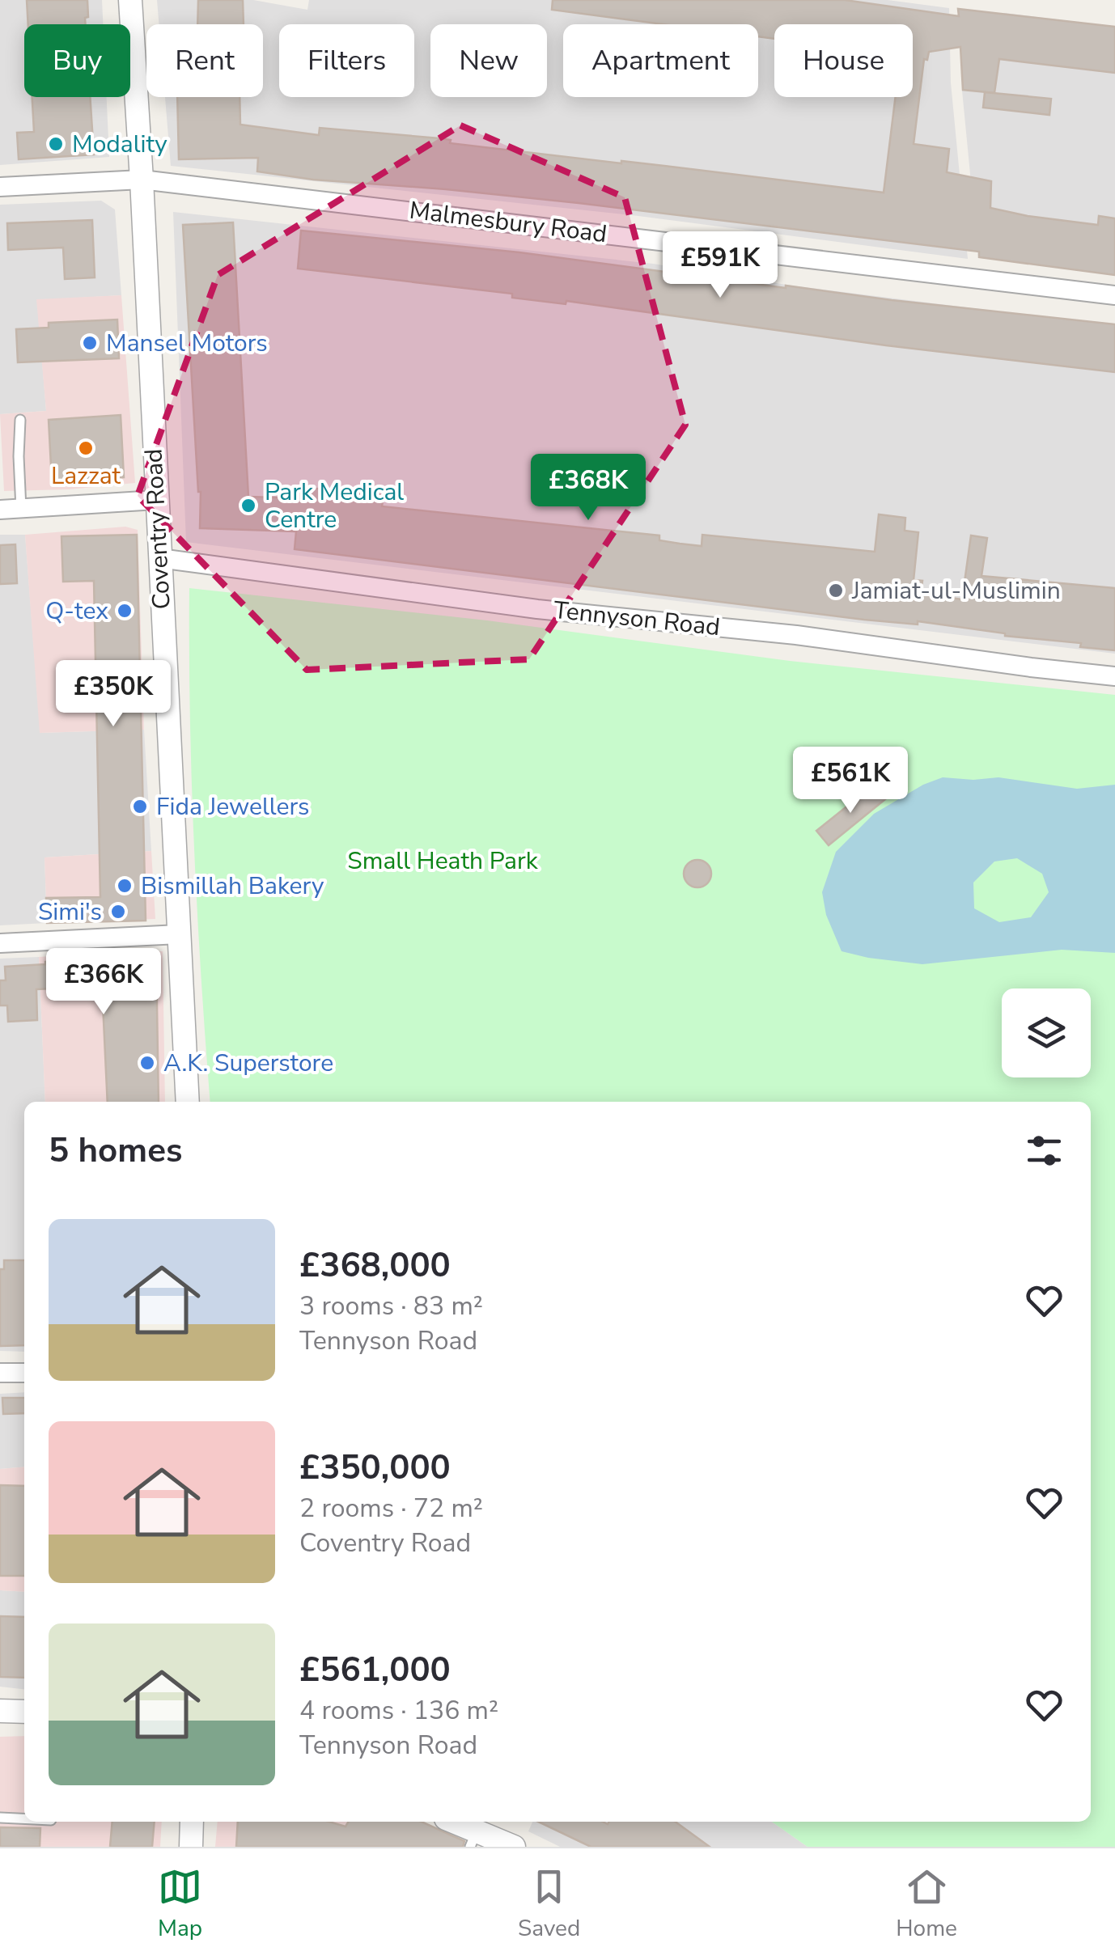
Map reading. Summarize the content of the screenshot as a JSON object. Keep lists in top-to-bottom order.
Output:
{
  "streets": {
    "street": ["Malmesbury Road", "Coventry Road", "Tennyson Road"]
  },
  "crossings": [
    ["Malmesbury Road", "Coventry Road"],
    ["Coventry Road", "Tennyson Road"]
  ],
  "parks": ["Small Heath Park"],
  "places": [
    "Modality",
    "Mansel Motors",
    "Lazzat",
    "Park Medical Centre",
    "Jamiat-ul-Muslimin",
    "Q-tex",
    "Fida Jewellers",
    "Bismillah Bakery",
    "Simi's",
    "A.K. Superstore"
  ],
  "page": {
    "chip": [
      "Buy",
      "Rent",
      "Filters",
      "New",
      "Apartment",
      "House"
    ],
    "price": [
      "£591K",
      "£368K",
      "£350K",
      "£561K",
      "£366K"
    ],
    "heading": "5 homes",
    "list": [
      {
        "name": "£368,000",
        "note": "3 rooms · 83 m² · Tennyson Road"
      },
      {
        "name": "£350,000",
        "note": "2 rooms · 72 m² · Coventry Road"
      },
      {
        "name": "£561,000",
        "note": "4 rooms · 136 m² · Tennyson Road"
      }
    ],
    "tabs": ["Map", "Saved", "Home"]
  }
}
